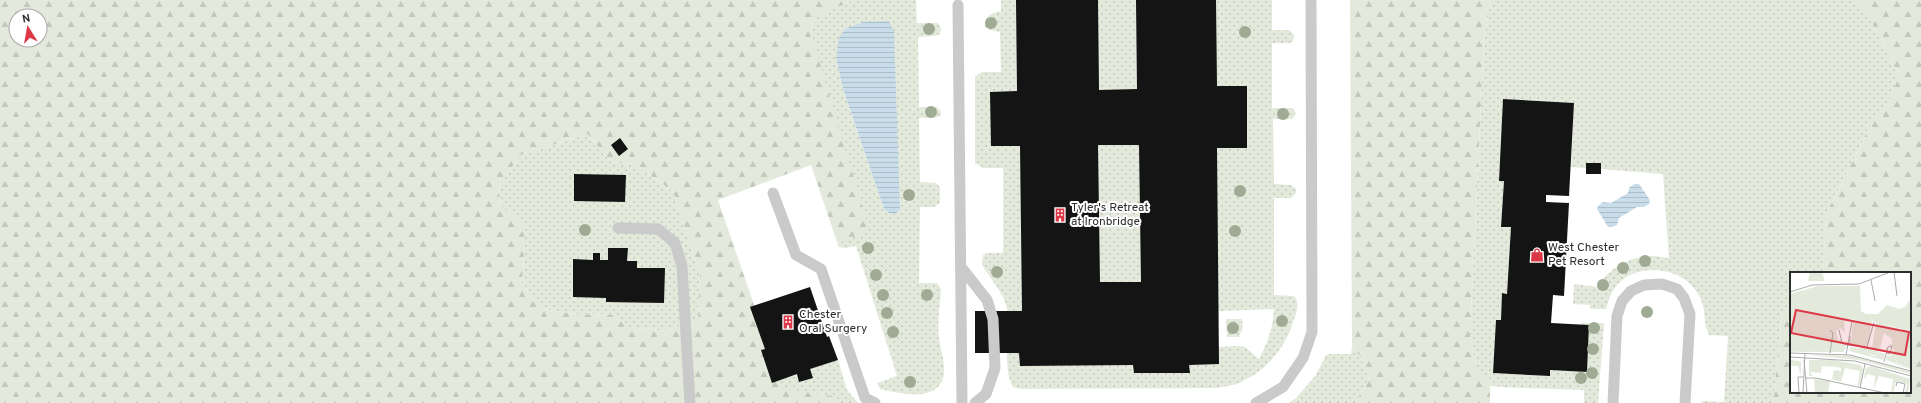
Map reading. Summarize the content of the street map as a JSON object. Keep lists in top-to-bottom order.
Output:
{
  "places": {
    "building": ["Tyler's Retreat at Ironbridge", "Chester Oral Surgery"],
    "shop": ["West Chester Pet Resort"]
  },
  "north": "top"
}
